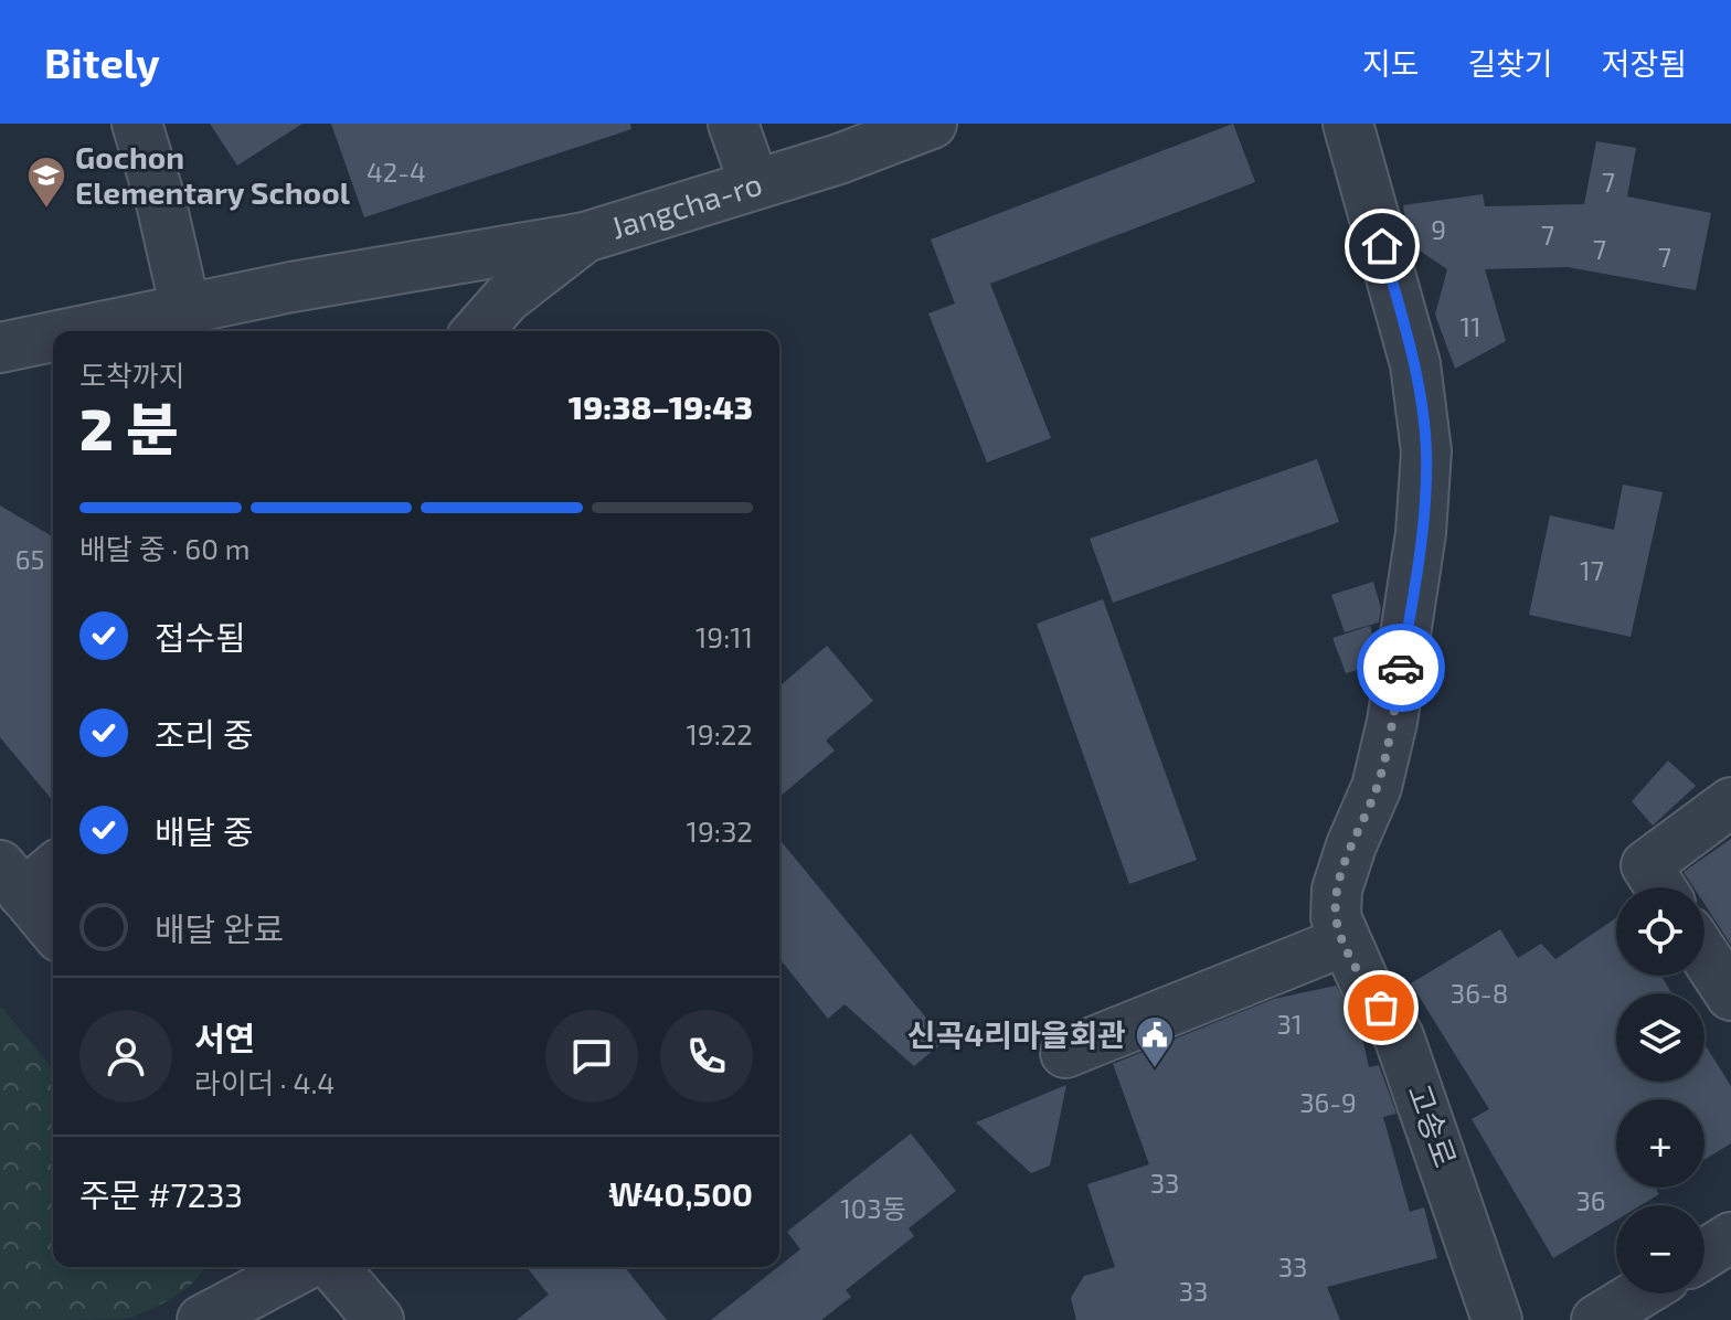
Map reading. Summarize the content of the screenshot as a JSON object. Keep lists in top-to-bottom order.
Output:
{
  "streets": {
    "street": ["Jangcha-ro", "고송로"]
  },
  "places": {
    "school or university": ["Gochon Elementary School"],
    "public building": ["신곡4리마을회관"]
  },
  "house_numbers": [
    "42-4",
    "7",
    "9",
    "7",
    "7",
    "7",
    "11",
    "65",
    "17",
    "36-8",
    "31",
    "36-9",
    "33",
    "36",
    "103동",
    "33",
    "33"
  ],
  "page": {
    "header": "Bitely",
    "nav": ["지도", "길찾기", "저장됨"],
    "heading": ["2 분", "도착까지", "19:38–19:43"],
    "panel": [
      "서연",
      "라이더 · 4.4",
      "주문 #7233",
      "₩40,500"
    ],
    "bar": "배달 중 · 60 m",
    "list": [
      ["접수됨", "19:11"],
      ["조리 중", "19:22"],
      ["배달 중", "19:32"],
      "배달 완료"
    ],
    "map_buttons": ["+", "−"]
  }
}
